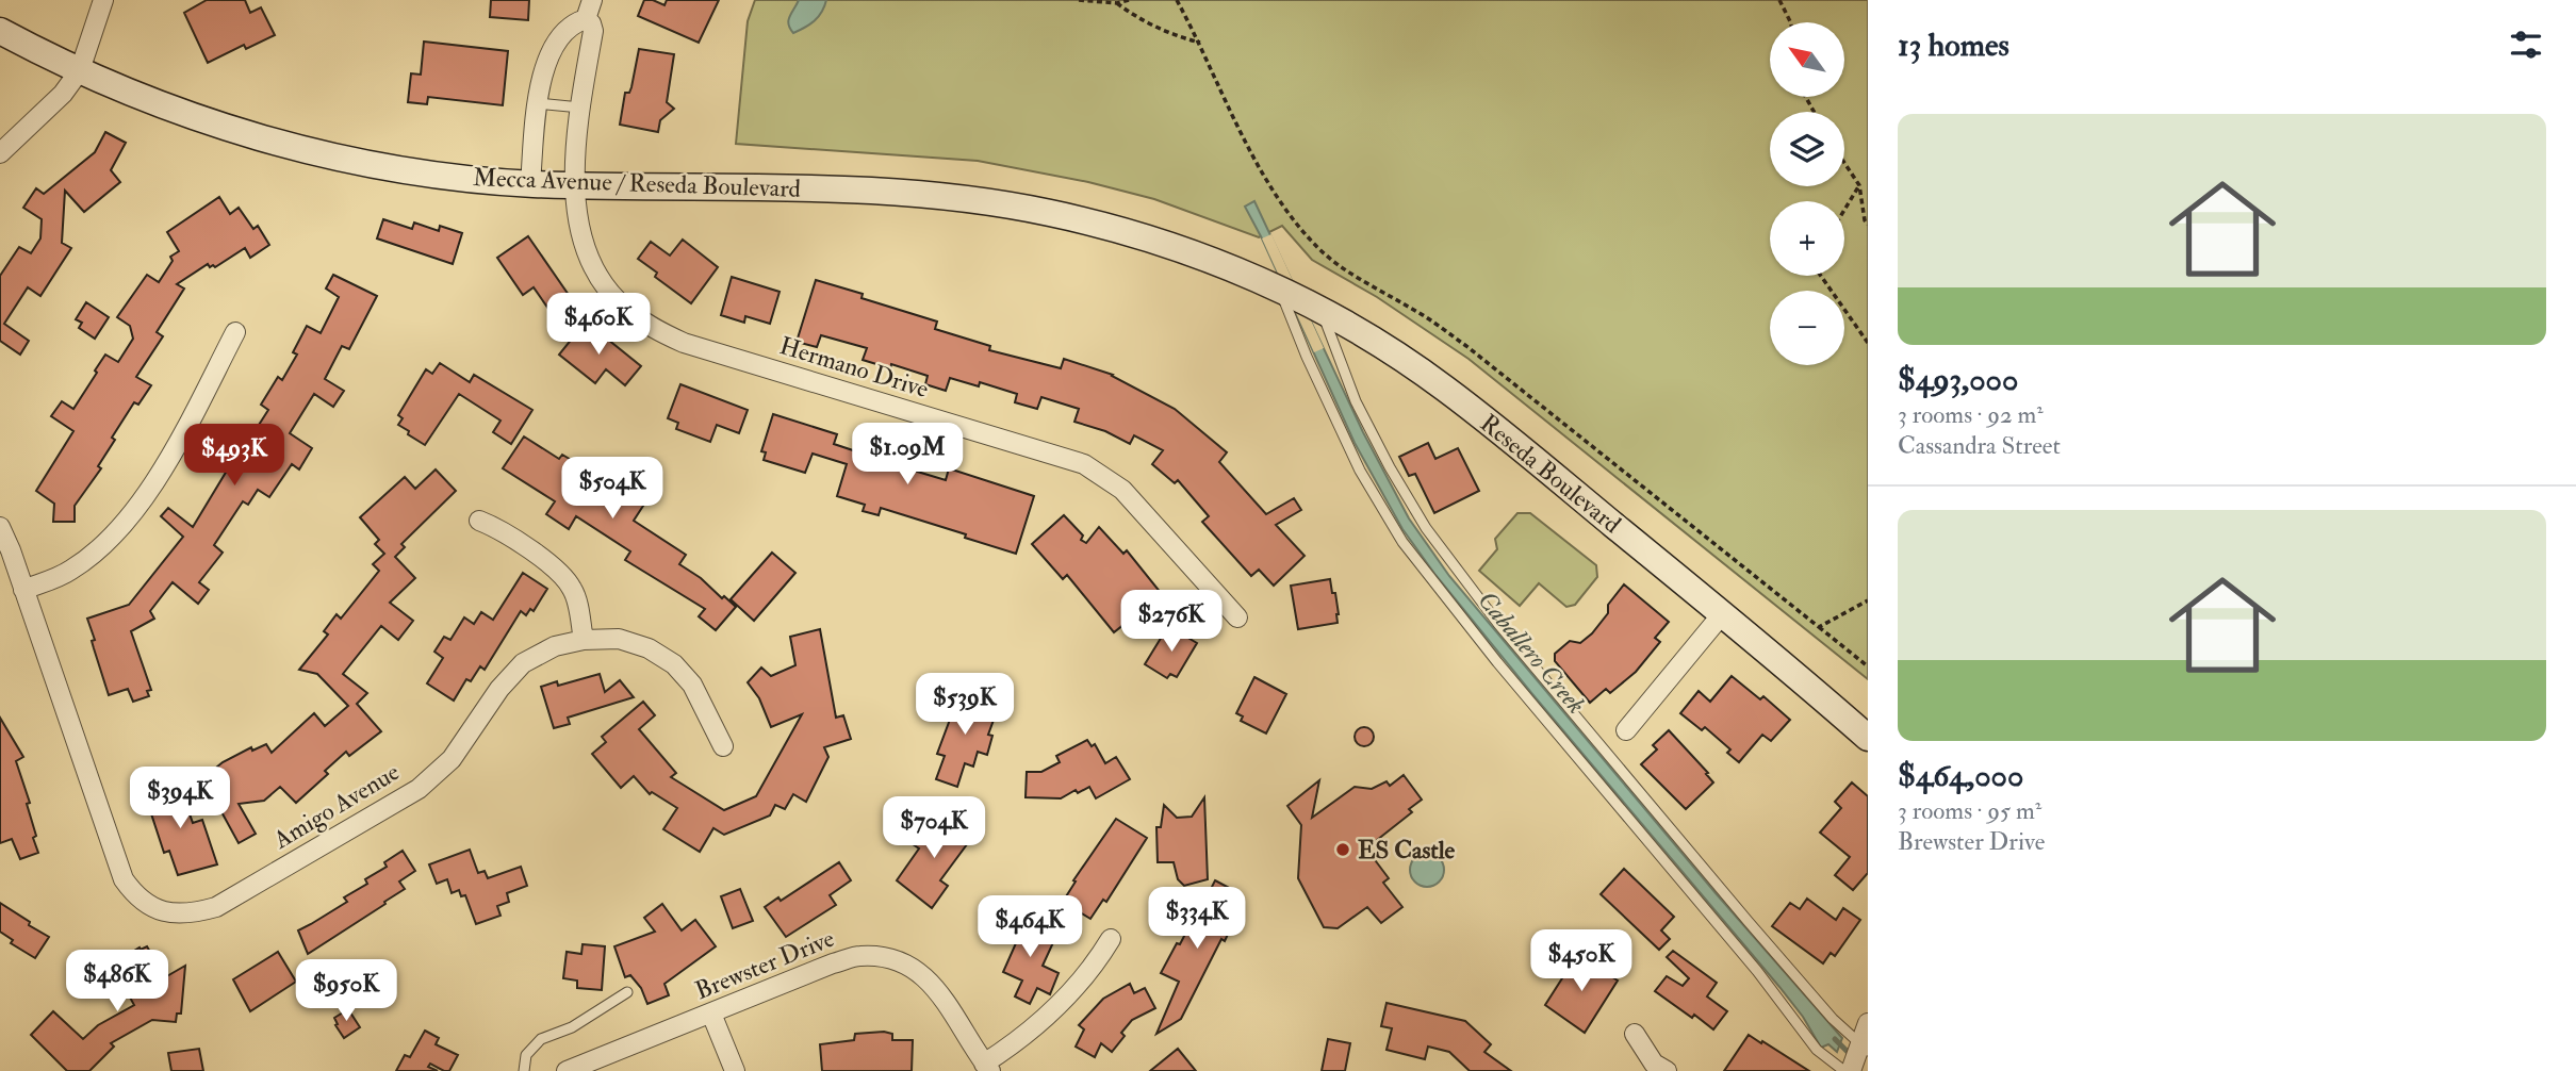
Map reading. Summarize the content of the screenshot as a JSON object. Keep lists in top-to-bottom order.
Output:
{
  "streets": {
    "main road": ["Mecca Avenue / Reseda Boulevard", "Reseda Boulevard"],
    "street": ["Hermano Drive", "Amigo Avenue", "Brewster Drive"]
  },
  "crossings": [
    ["Mecca Avenue / Reseda Boulevard", "Hermano Drive"],
    ["Mecca Avenue / Reseda Boulevard", "Reseda Boulevard"]
  ],
  "water": ["Caballero Creek"],
  "places": ["ES Castle"],
  "north": "top left",
  "page": {
    "heading": "13 homes",
    "map_buttons": ["+", "−"],
    "list": [
      {
        "name": "$493,000",
        "note": "3 rooms · 92 m² · Cassandra Street"
      },
      {
        "name": "$464,000",
        "note": "3 rooms · 95 m² · Brewster Drive"
      }
    ],
    "price": [
      "$460K",
      "$1.09M",
      "$493K",
      "$504K",
      "$276K",
      "$539K",
      "$394K",
      "$704K",
      "$334K",
      "$464K",
      "$450K",
      "$486K",
      "$950K"
    ]
  }
}
